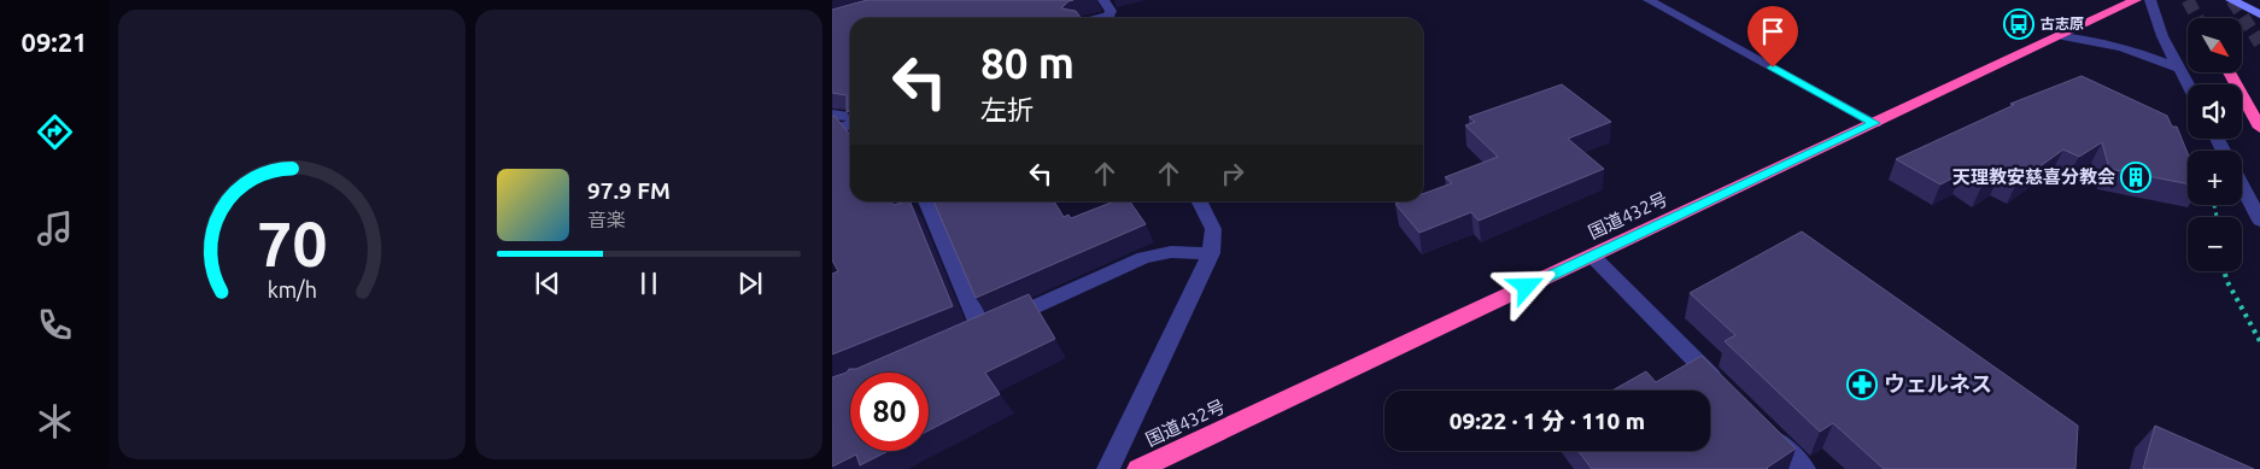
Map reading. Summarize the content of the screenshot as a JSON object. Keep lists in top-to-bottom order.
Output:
{
  "streets": {
    "highway": ["国道432号"]
  },
  "places": {
    "bus stop": ["古志原"],
    "building": ["天理教安慈喜分教会"],
    "pharmacy": ["ウェルネス"]
  },
  "north": "bottom right",
  "page": {
    "tabs": "09:21",
    "map_buttons": ["+", "−"],
    "turn": ["80 m", "左折"],
    "song": ["97.9 FM", "音楽"],
    "limit": "80",
    "trip": "09:22 · 1 分 · 110 m",
    "gauge": ["70", "km/h"]
  }
}
